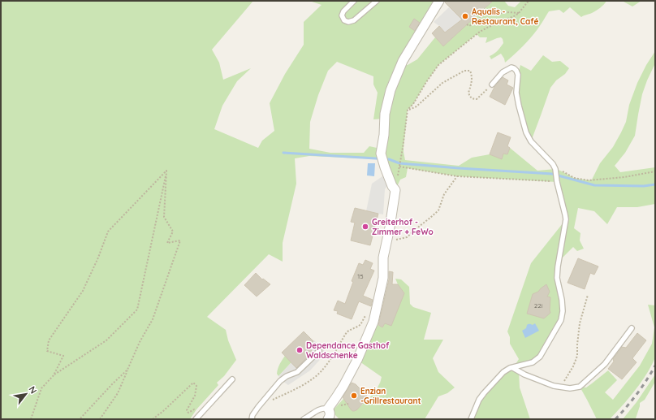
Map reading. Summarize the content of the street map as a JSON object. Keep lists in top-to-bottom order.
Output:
{
  "places": [
    "Aqualis - Restaurant, Café",
    "Greiterhof - Zimmer + FeWo",
    "Dependance Gasthof Waldschenke",
    "Enzian -Grillrestaurant"
  ],
  "house_numbers": ["15", "22i"],
  "north": "top right"
}
